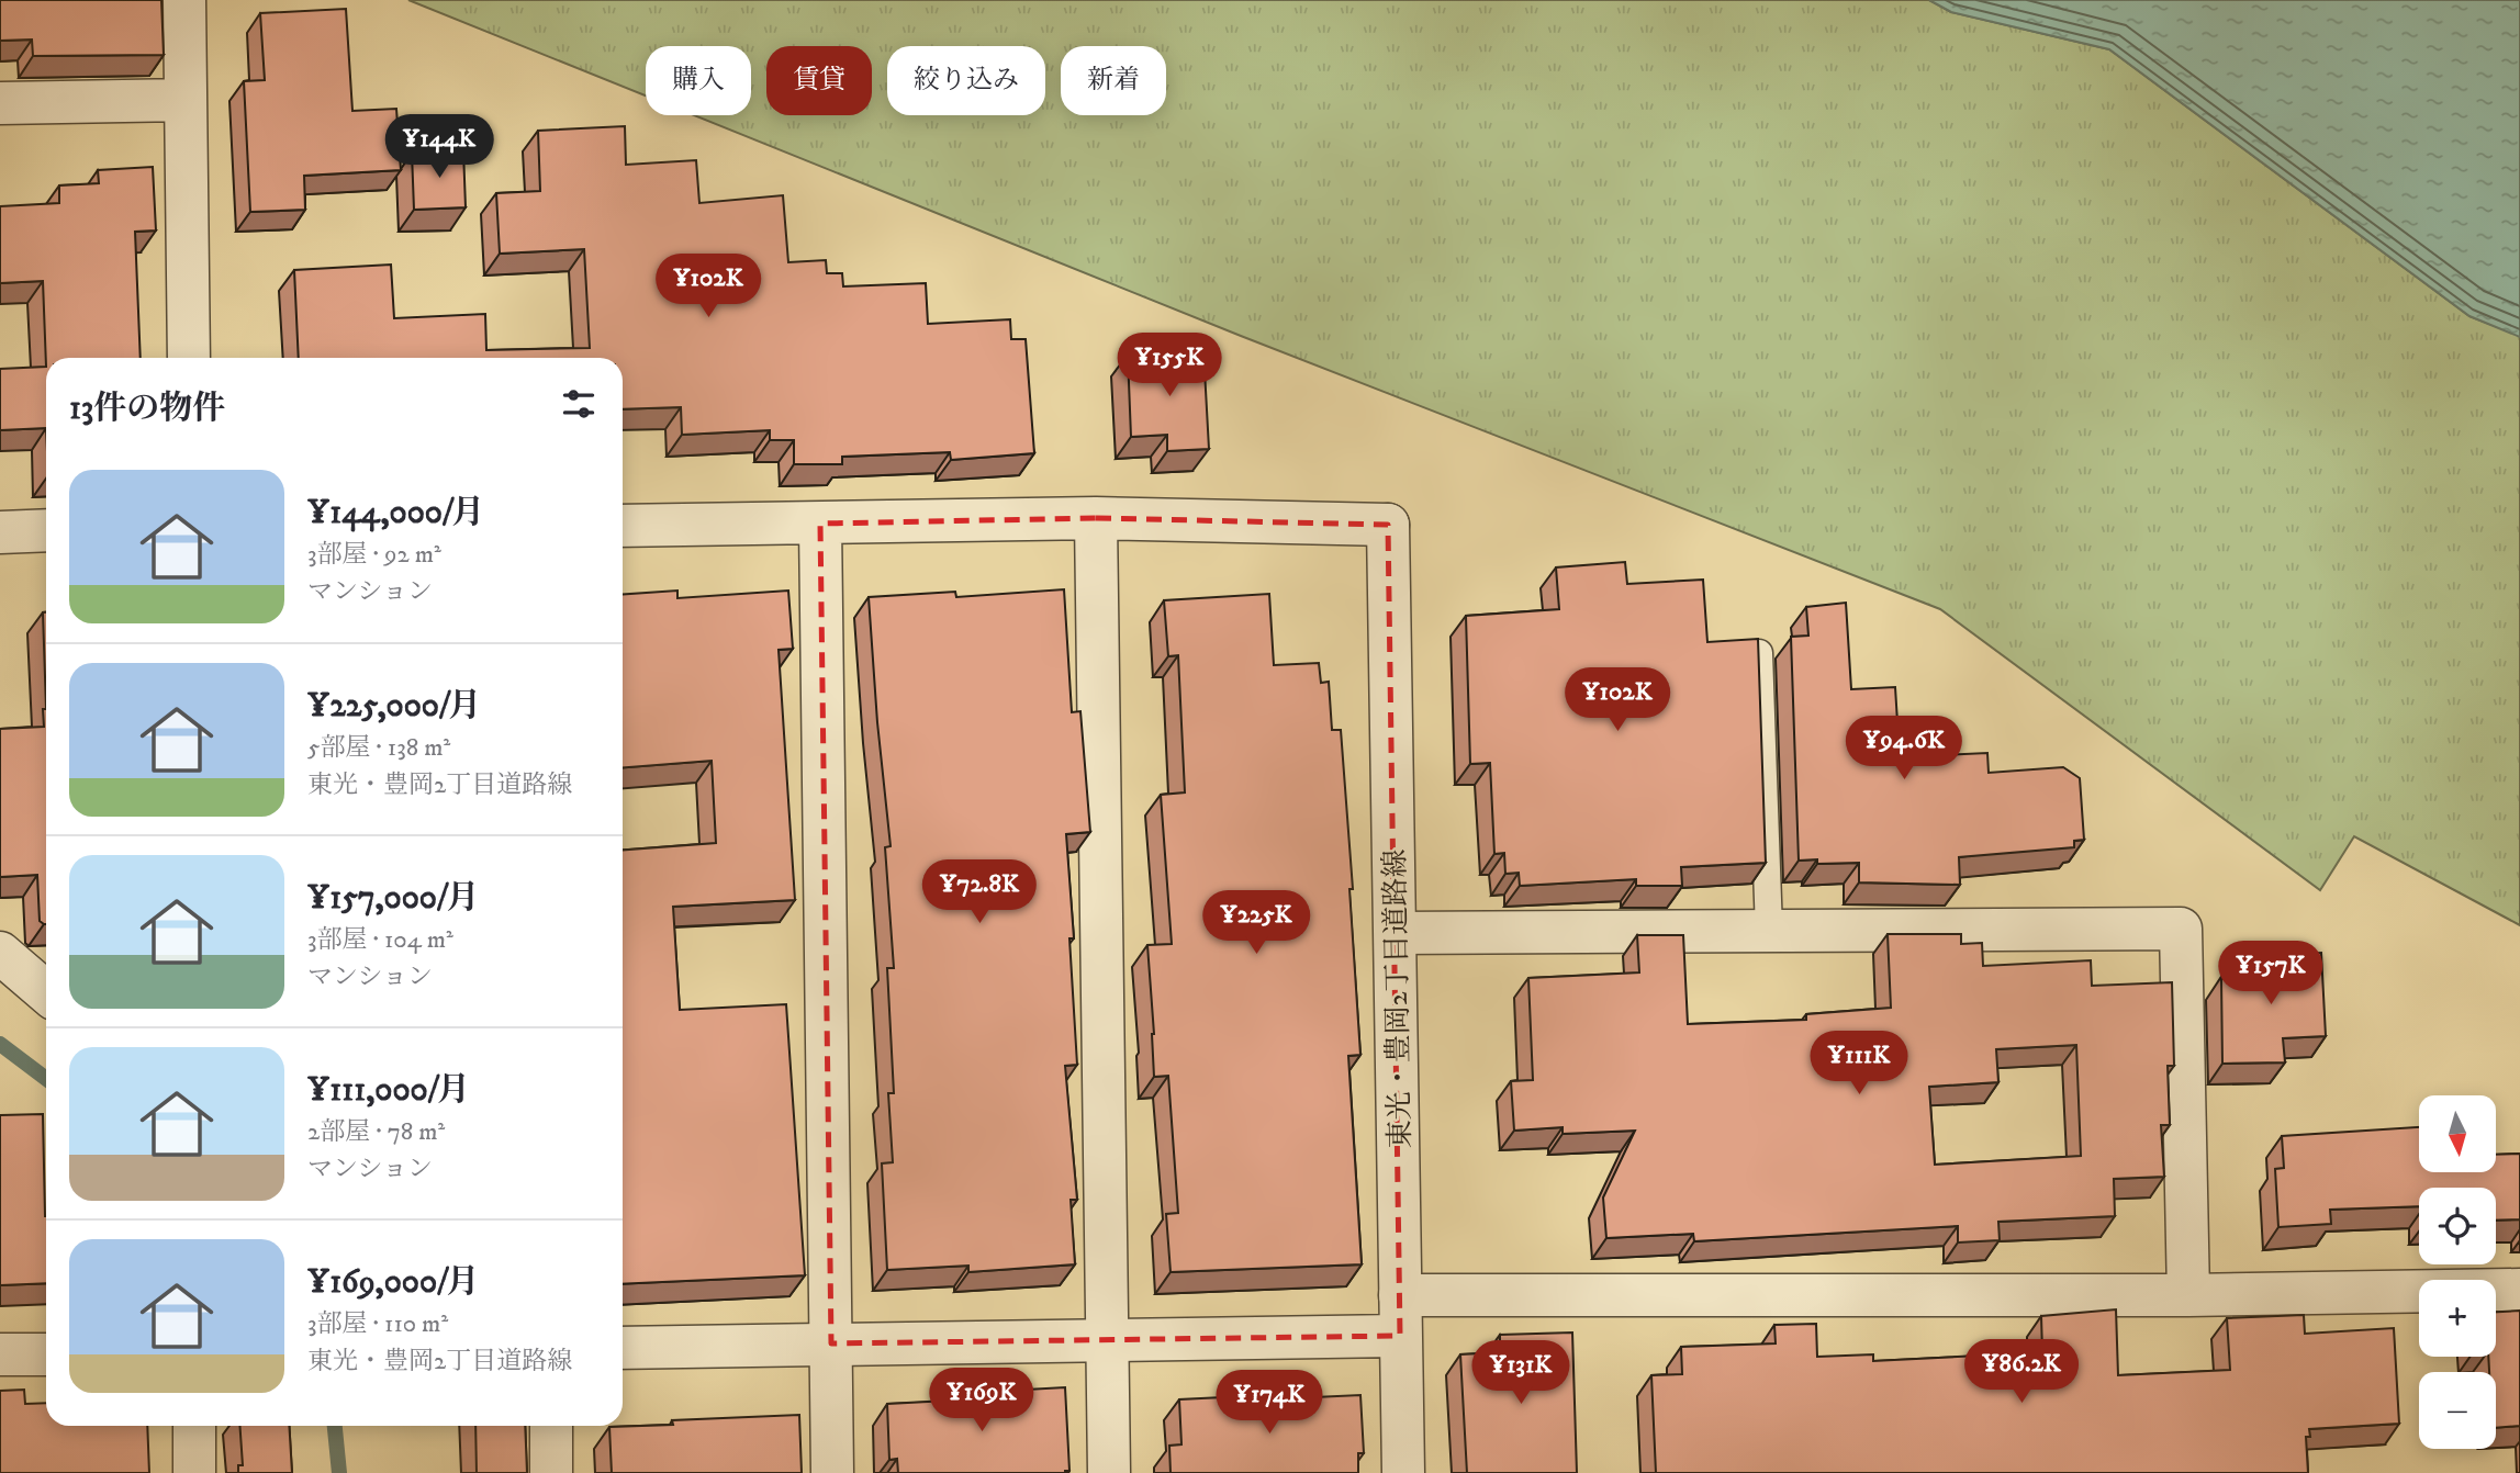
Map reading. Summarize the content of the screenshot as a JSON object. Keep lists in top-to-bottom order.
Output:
{
  "streets": {
    "street": ["東光・豊岡2丁目道路線"]
  },
  "north": "bottom",
  "page": {
    "chip": [
      "購入",
      "賃貸",
      "絞り込み",
      "新着"
    ],
    "price": [
      "¥144K",
      "¥102K",
      "¥155K",
      "¥102K",
      "¥94.6K",
      "¥72.8K",
      "¥225K",
      "¥157K",
      "¥111K",
      "¥86.2K",
      "¥131K",
      "¥169K",
      "¥174K"
    ],
    "heading": "13件の物件",
    "list": [
      {
        "name": "¥144,000/月",
        "note": "3部屋 · 92 m² · マンション"
      },
      {
        "name": "¥225,000/月",
        "note": "5部屋 · 138 m² · 東光・豊岡2丁目道路線"
      },
      {
        "name": "¥157,000/月",
        "note": "3部屋 · 104 m² · マンション"
      },
      {
        "name": "¥111,000/月",
        "note": "2部屋 · 78 m² · マンション"
      },
      {
        "name": "¥169,000/月",
        "note": "3部屋 · 110 m² · 東光・豊岡2丁目道路線"
      }
    ],
    "map_buttons": ["+", "−"]
  }
}
